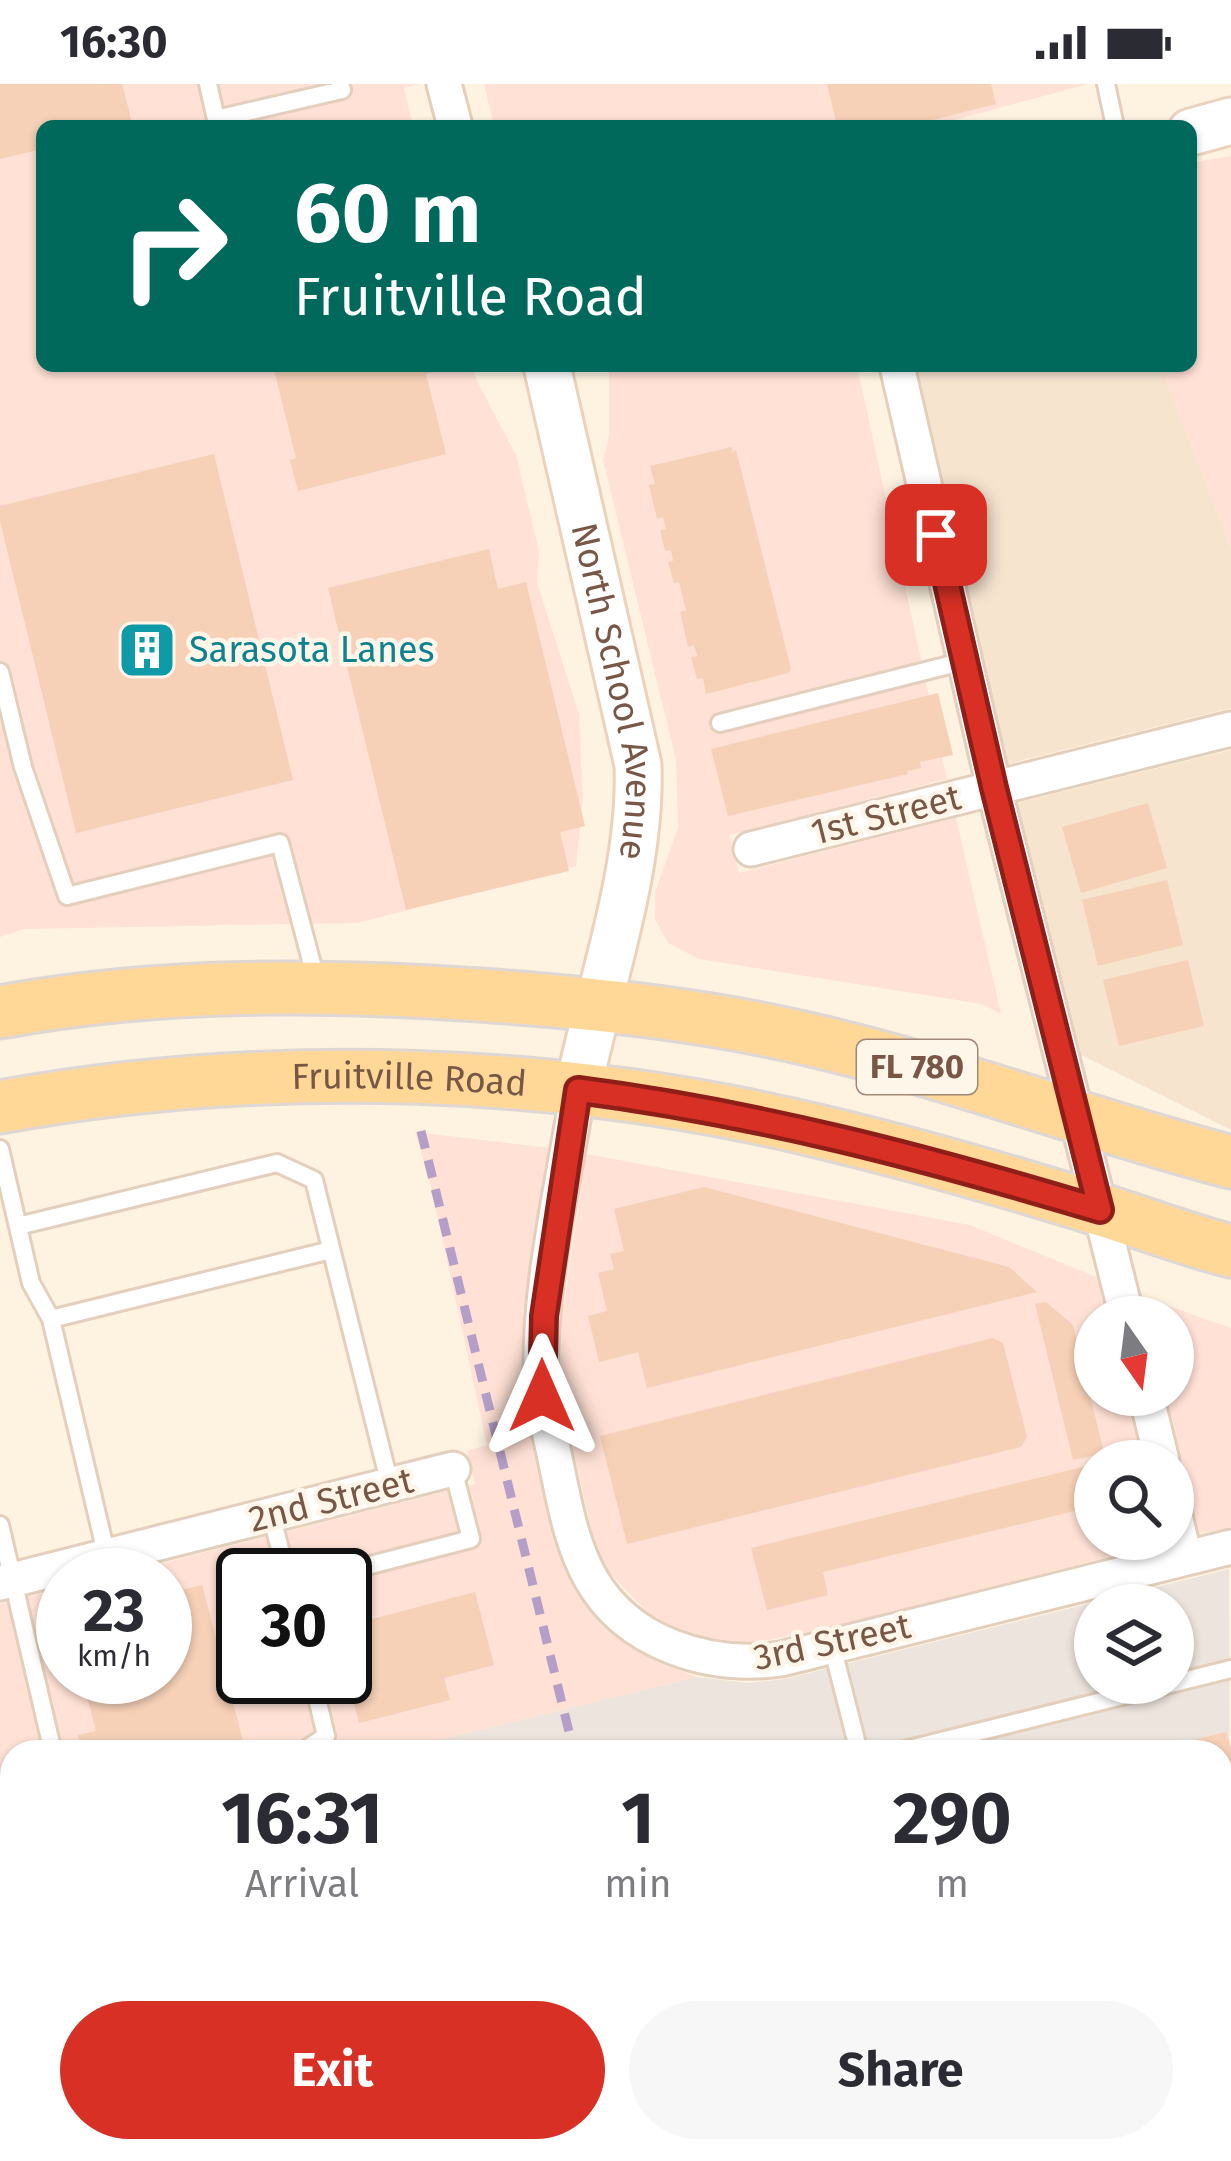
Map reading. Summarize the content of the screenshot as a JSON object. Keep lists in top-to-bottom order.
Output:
{
  "streets": {
    "main road": ["FL 780", "Fruitville Road"],
    "street": [
      "North School Avenue",
      "1st Street",
      "2nd Street",
      "3rd Street"
    ]
  },
  "crossings": [
    ["North School Avenue", "FL 780"],
    ["North School Avenue", "Fruitville Road"],
    ["North School Avenue", "3rd Street"],
    ["Fruitville Road", "3rd Street"]
  ],
  "places": {
    "building": ["Sarasota Lanes"]
  },
  "north": "bottom",
  "page": {
    "status": "16:30",
    "turn": ["60 m", "Fruitville Road"],
    "speed": "23 km/h",
    "limit": "30",
    "eta": [
      "16:31",
      "Arrival",
      "1",
      "min",
      "290",
      "m"
    ],
    "buttons": ["Exit", "Share"]
  }
}
